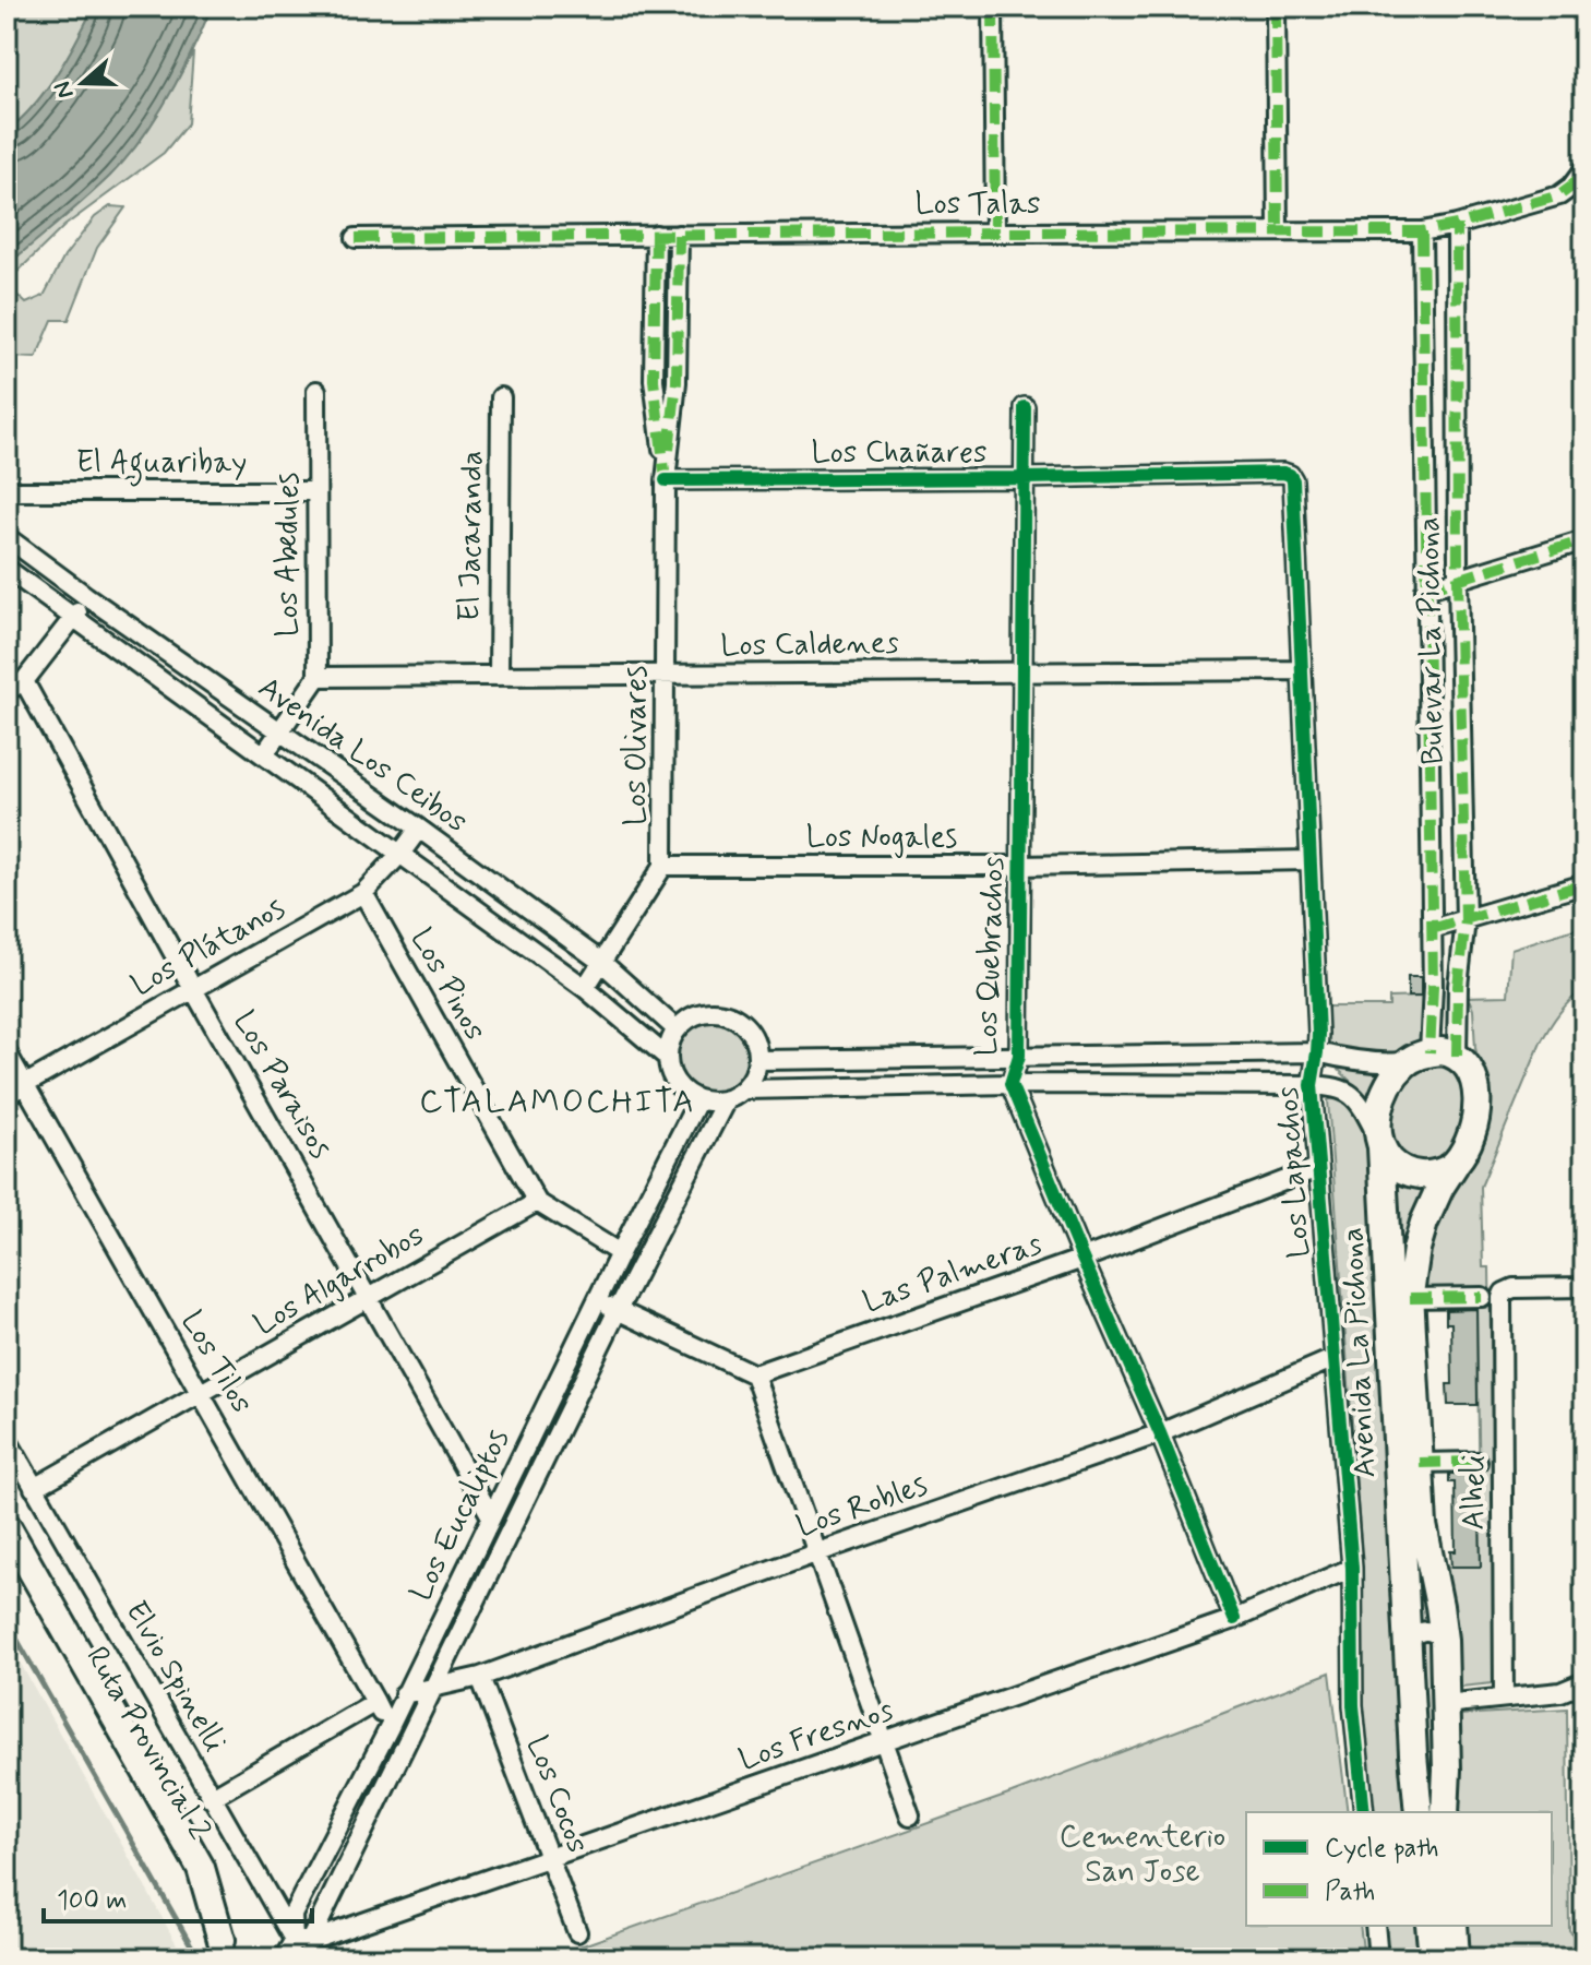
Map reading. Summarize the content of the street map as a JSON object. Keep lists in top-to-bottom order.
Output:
{
  "streets": {
    "main road": ["Avenida La Pichona", "Ruta Provincial 2"],
    "street": [
      "Los Talas",
      "Los Chañares",
      "El Aguaribay",
      "El Jacaranda",
      "Los Abedules",
      "Bulevar La Pichona",
      "Los Caldenes",
      "Los Olivares",
      "Avenida Los Ceibos",
      "Los Nogales",
      "Los Plátanos",
      "Los Quebrachos",
      "Los Pinos",
      "Los Paraisos",
      "Los Lapachos",
      "Las Palmeras",
      "Los Algarrobos",
      "Los Tilos",
      "Alheli",
      "Los Robles",
      "Los Eucaliptos",
      "Elvio Spinelli",
      "Los Fresnos",
      "Los Cocos"
    ]
  },
  "crossings": [
    ["Los Talas", "Bulevar La Pichona"],
    ["Los Chañares", "Los Olivares"],
    ["Los Chañares", "Los Quebrachos"],
    ["Los Chañares", "Los Lapachos"],
    ["El Aguaribay", "Los Abedules"],
    ["El Jacaranda", "Los Caldenes"],
    ["Los Abedules", "Los Caldenes"],
    ["Los Abedules", "Avenida Los Ceibos"],
    ["Bulevar La Pichona", "Avenida La Pichona"],
    ["Los Caldenes", "Los Olivares"],
    ["Los Caldenes", "Los Quebrachos"],
    ["Los Caldenes", "Los Lapachos"],
    ["Los Olivares", "Avenida Los Ceibos"],
    ["Los Olivares", "Los Nogales"],
    ["Avenida Los Ceibos", "Los Plátanos"],
    ["Avenida Los Ceibos", "Los Eucaliptos"],
    ["Los Nogales", "Los Quebrachos"],
    ["Los Nogales", "Los Lapachos"],
    ["Los Plátanos", "Los Pinos"],
    ["Los Plátanos", "Los Paraisos"],
    ["Los Plátanos", "Los Tilos"],
    ["Los Quebrachos", "Las Palmeras"],
    ["Los Quebrachos", "Los Robles"],
    ["Los Quebrachos", "Los Fresnos"],
    ["Los Pinos", "Los Algarrobos"],
    ["Los Pinos", "Los Eucaliptos"],
    ["Los Paraisos", "Los Algarrobos"],
    ["Los Paraisos", "Los Eucaliptos"],
    ["Los Lapachos", "Las Palmeras"],
    ["Los Lapachos", "Los Robles"],
    ["Los Lapachos", "Los Fresnos"],
    ["Los Algarrobos", "Los Tilos"],
    ["Los Algarrobos", "Elvio Spinelli"],
    ["Los Robles", "Los Eucaliptos"],
    ["Los Robles", "Los Cocos"],
    ["Los Eucaliptos", "Elvio Spinelli"],
    ["Los Eucaliptos", "Los Fresnos"],
    ["Elvio Spinelli", "Los Fresnos"],
    ["Los Fresnos", "Los Cocos"]
  ],
  "districts": ["CTALAMOCHITA"],
  "parks": ["Cementerio San Jose"],
  "legend": ["Cycle path", "Path"],
  "scale_bar": "100 m",
  "north": "left"
}
